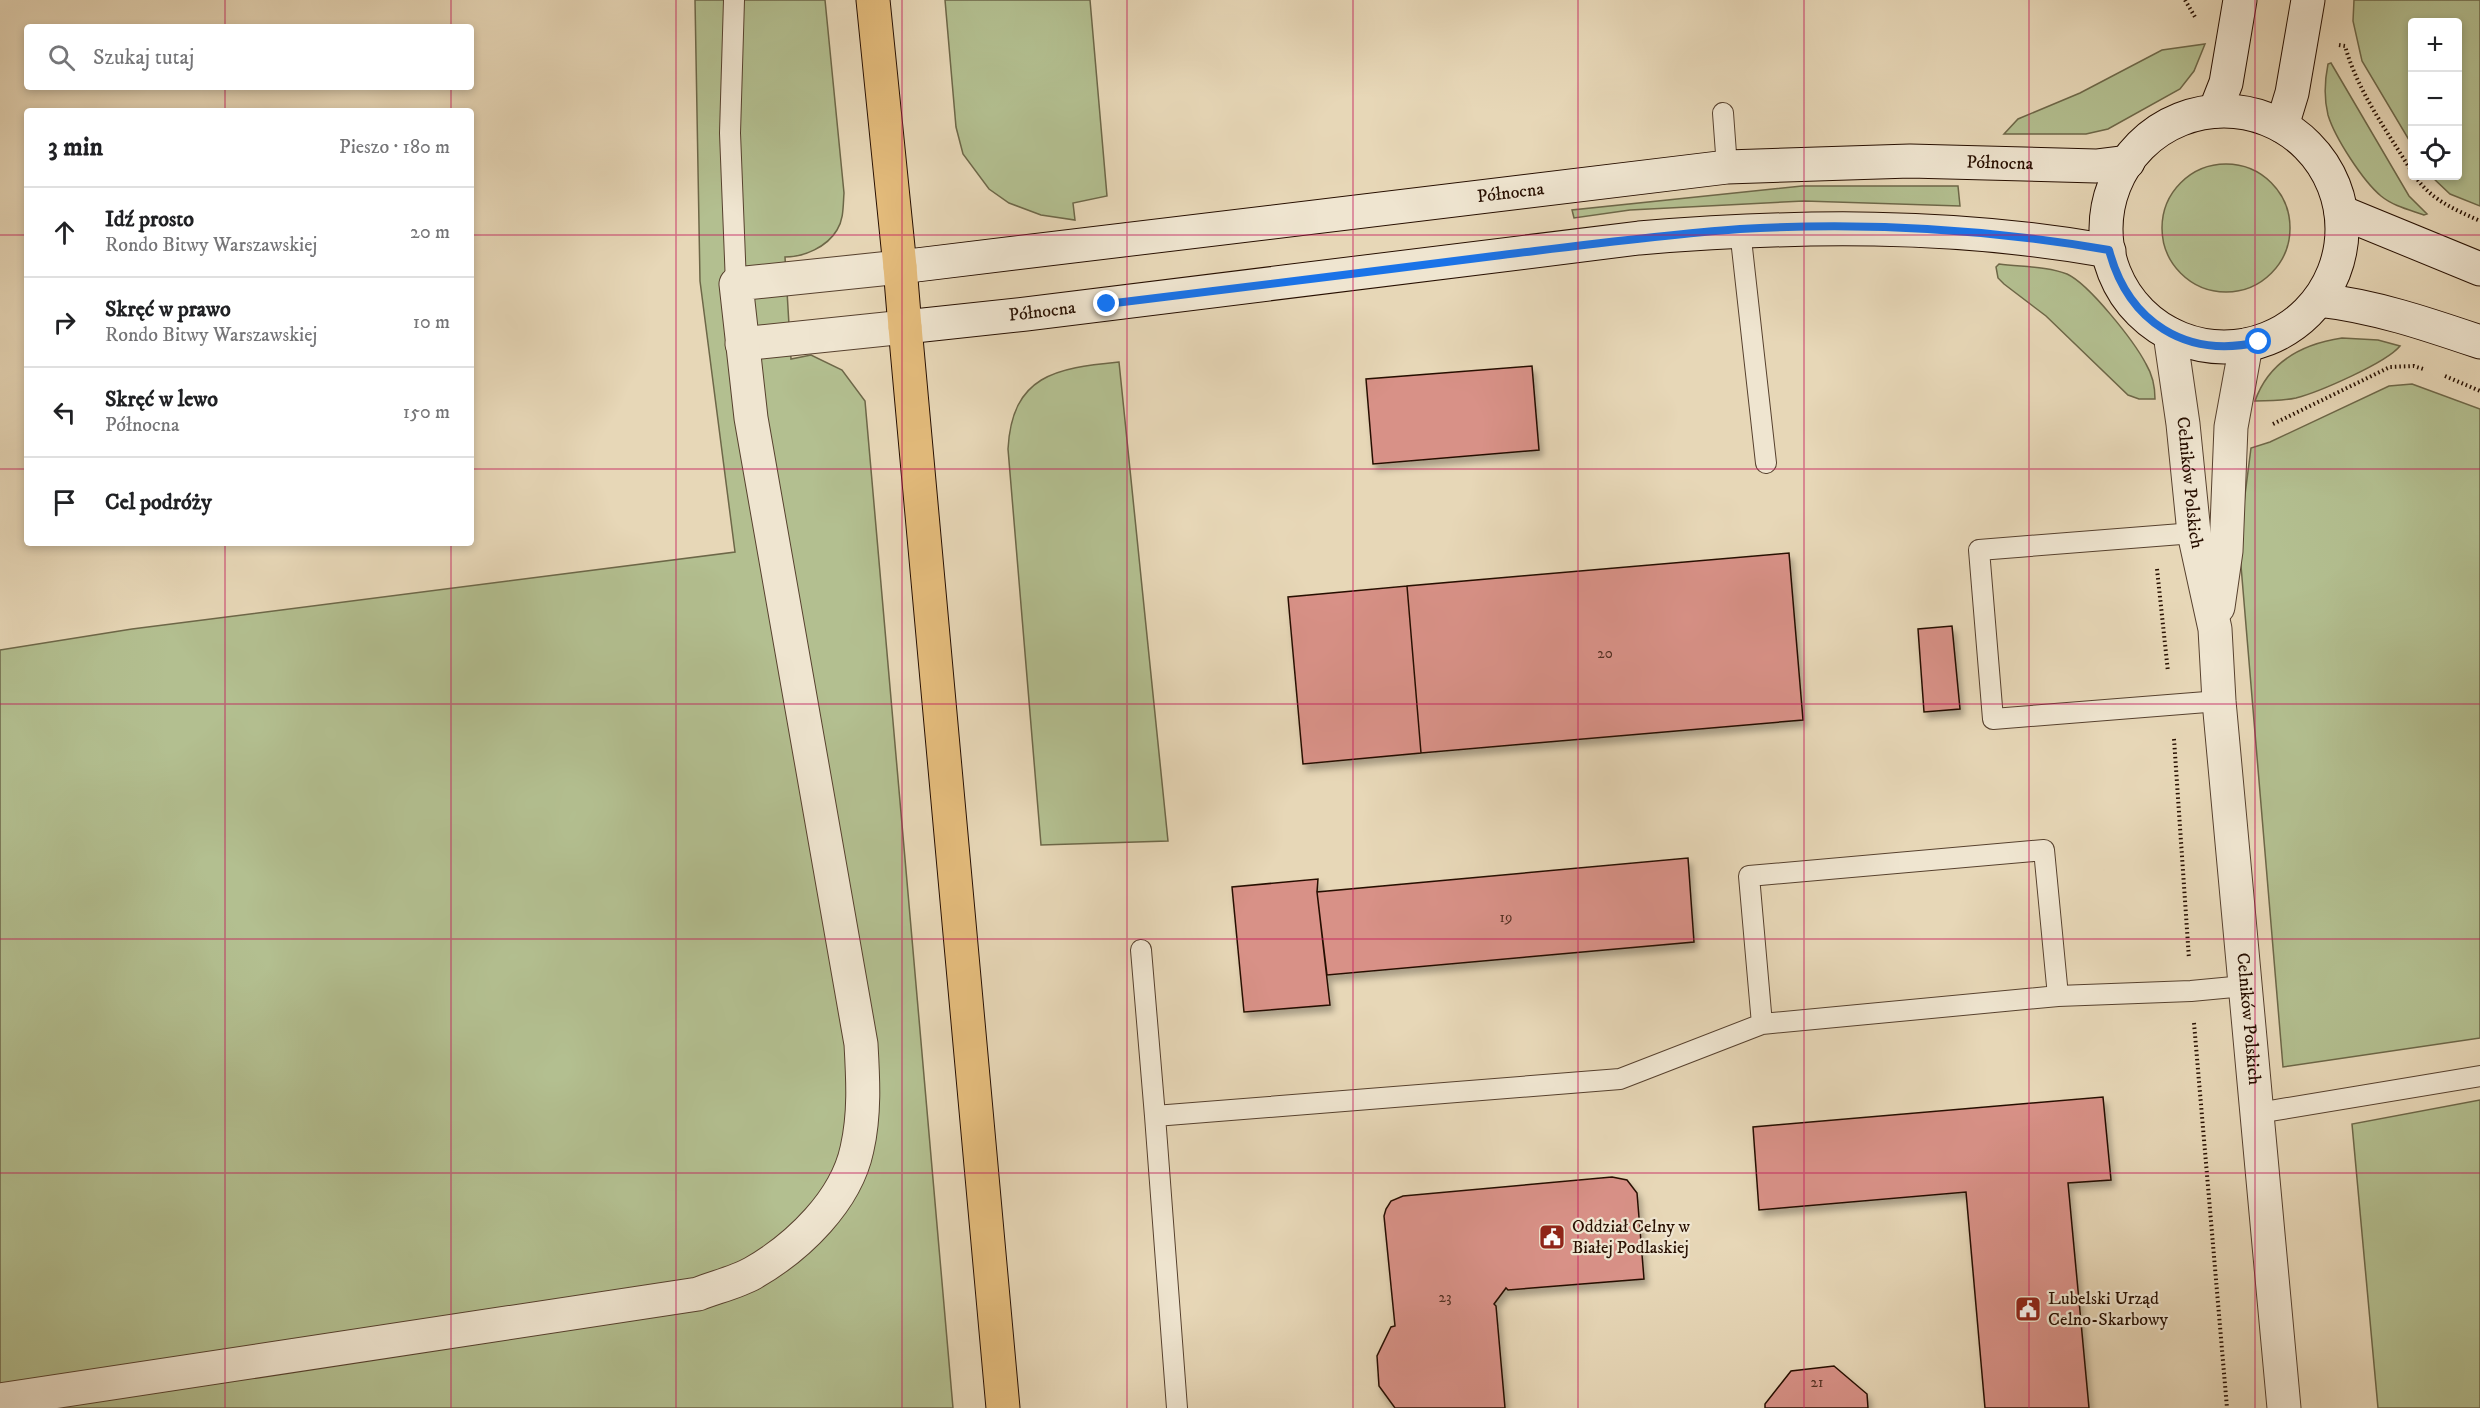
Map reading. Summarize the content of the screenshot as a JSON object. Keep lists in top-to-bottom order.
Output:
{
  "streets": {
    "street": ["Północna", "Celników Polskich"]
  },
  "places": {
    "public building": ["Oddział Celny w Białej Podlaskiej", "Lubelski Urząd Celno-Skarbowy"]
  },
  "house_numbers": [
    "20",
    "19",
    "23",
    "21"
  ],
  "page": {
    "map_buttons": ["+", "−"],
    "search": "Szukaj tutaj",
    "heading": ["3 min", "Pieszo · 180 m"],
    "list": [
      ["Idź prosto", "Rondo Bitwy Warszawskiej", "20 m"],
      ["Skręć w prawo", "Rondo Bitwy Warszawskiej", "10 m"],
      ["Skręć w lewo", "Północna", "150 m"],
      "Cel podróży"
    ]
  }
}
